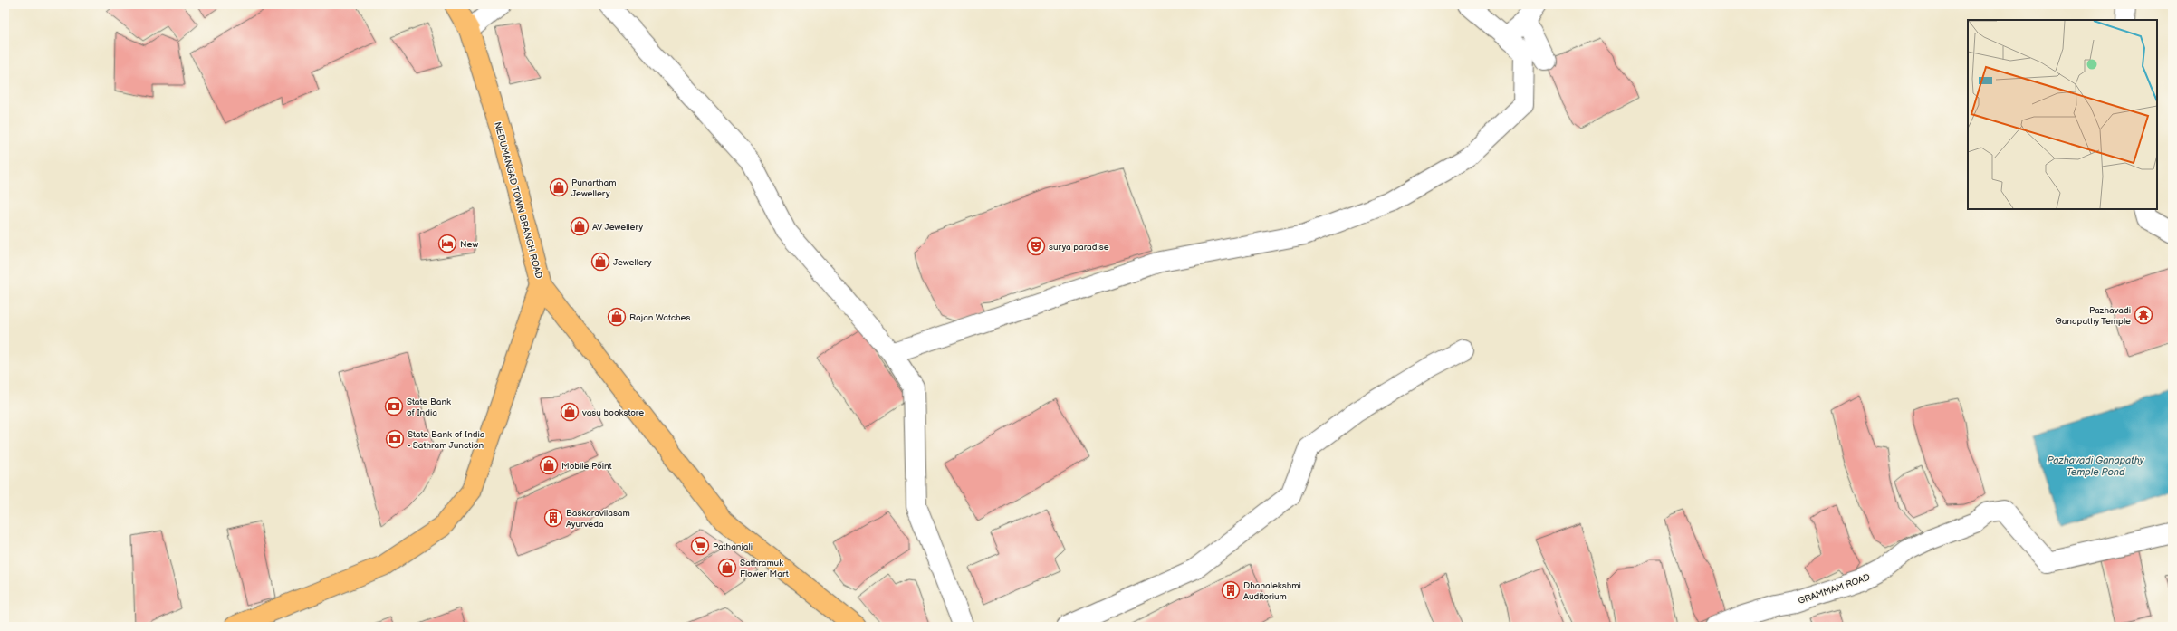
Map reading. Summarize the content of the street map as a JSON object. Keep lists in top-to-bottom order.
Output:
{
  "streets": {
    "main road": ["NEDUMANGAD TOWN BRANCH ROAD"],
    "street": ["GRAMMAM ROAD"]
  },
  "water": ["Pazhavadi Ganapathy Temple Pond"],
  "places": {
    "shop": [
      "Punartham Jewellery",
      "AV Jewellery",
      "Jewellery",
      "Rajan Watches",
      "vasu bookstore",
      "Mobile Point",
      "Sathramuk Flower Mart"
    ],
    "hotel": ["New"],
    "theatre": ["surya paradise"],
    "temple": ["Pazhavadi Ganapathy Temple"],
    "bank": ["State Bank of India", "State Bank of India - Sathram Junction"],
    "building": ["Baskaravilasam Ayurveda", "Dhanalekshmi Auditorium"],
    "supermarket": ["Pathanjali"]
  }
}
